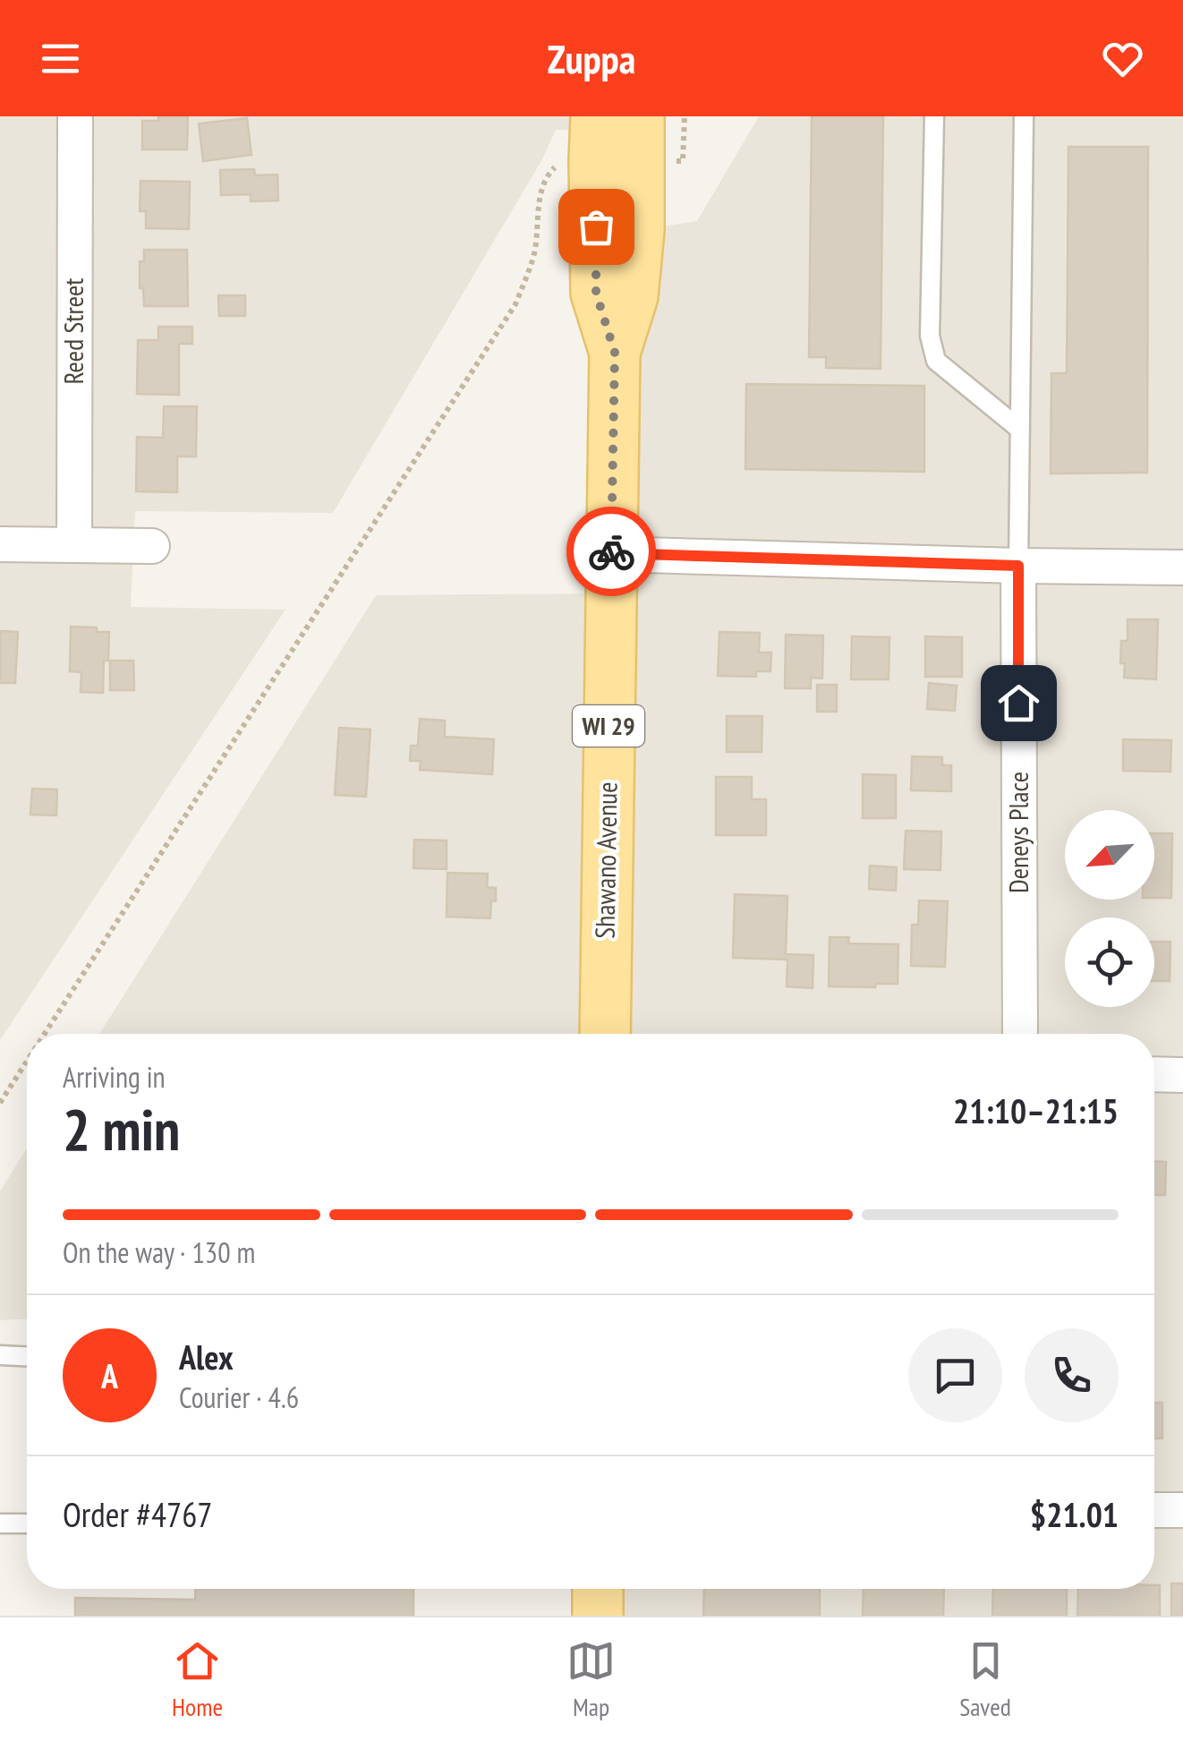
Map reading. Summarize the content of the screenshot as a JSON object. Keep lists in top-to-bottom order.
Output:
{
  "streets": {
    "main road": ["WI 29", "Shawano Avenue"],
    "street": ["Reed Street", "Deneys Place"]
  },
  "north": "bottom left",
  "page": {
    "header": "Zuppa",
    "heading": ["2 min", "Arriving in", "21:10–21:15"],
    "panel": [
      "Alex",
      "Courier · 4.6",
      "Order #4767",
      "$21.01"
    ],
    "bar": "On the way · 130 m",
    "round": "A",
    "tabs": ["Home", "Map", "Saved"]
  }
}
